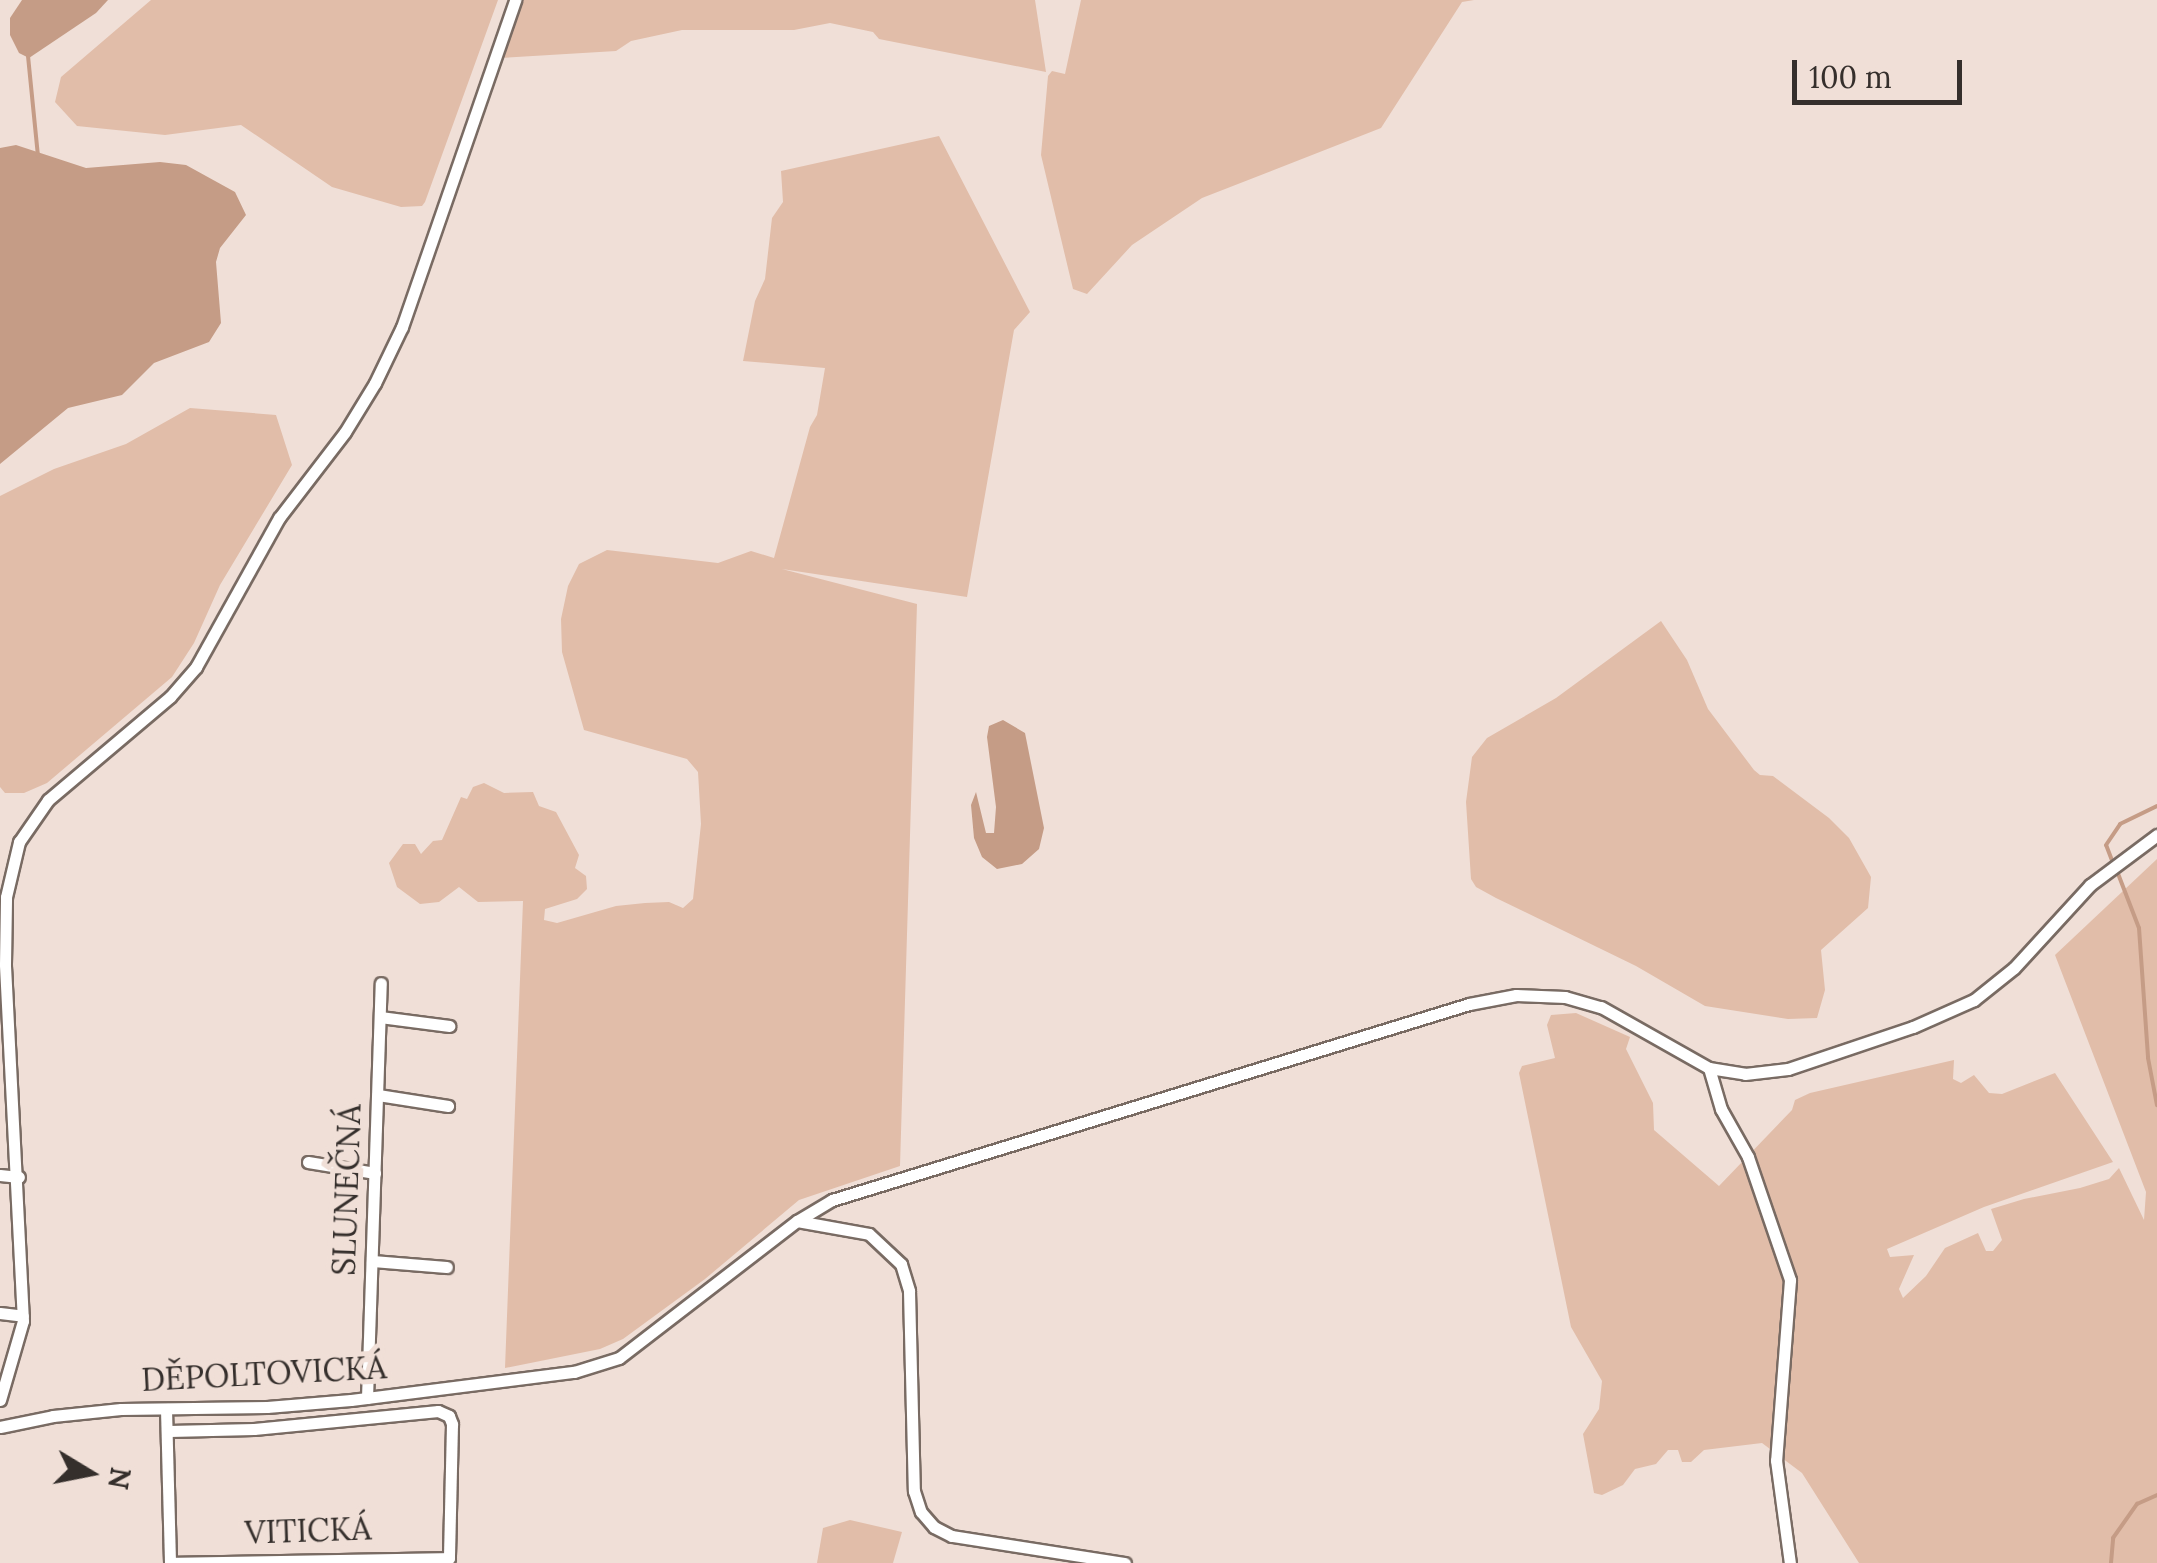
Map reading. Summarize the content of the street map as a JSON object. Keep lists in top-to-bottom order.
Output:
{
  "streets": {
    "street": ["SLUNEČNÁ", "DĚPOLTOVICKÁ", "VITICKÁ"]
  },
  "crossings": [
    ["SLUNEČNÁ", "DĚPOLTOVICKÁ"],
    ["DĚPOLTOVICKÁ", "VITICKÁ"]
  ],
  "scale_bar": "100 m",
  "north": "right"
}
